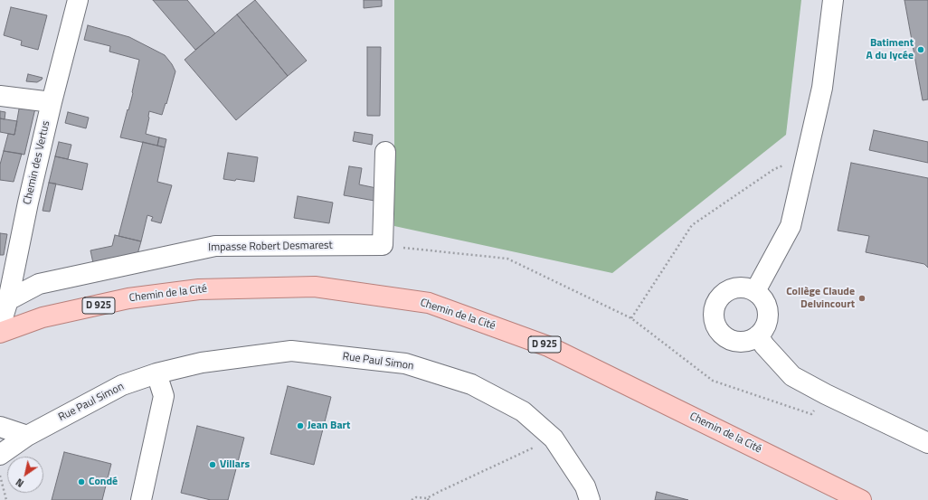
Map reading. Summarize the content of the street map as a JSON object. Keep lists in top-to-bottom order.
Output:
{
  "streets": {
    "main road": ["Chemin de la Cité", "D 925"],
    "street": ["Chemin des Vertus", "Impasse Robert Desmarest", "Rue Paul Simon"]
  },
  "crossings": [
    ["Chemin des Vertus", "Impasse Robert Desmarest"]
  ],
  "places": [
    "Batiment A du lycée",
    "Collège Claude Delvincourt",
    "Jean Bart",
    "Villars",
    "Condé"
  ],
  "north": "bottom left"
}
